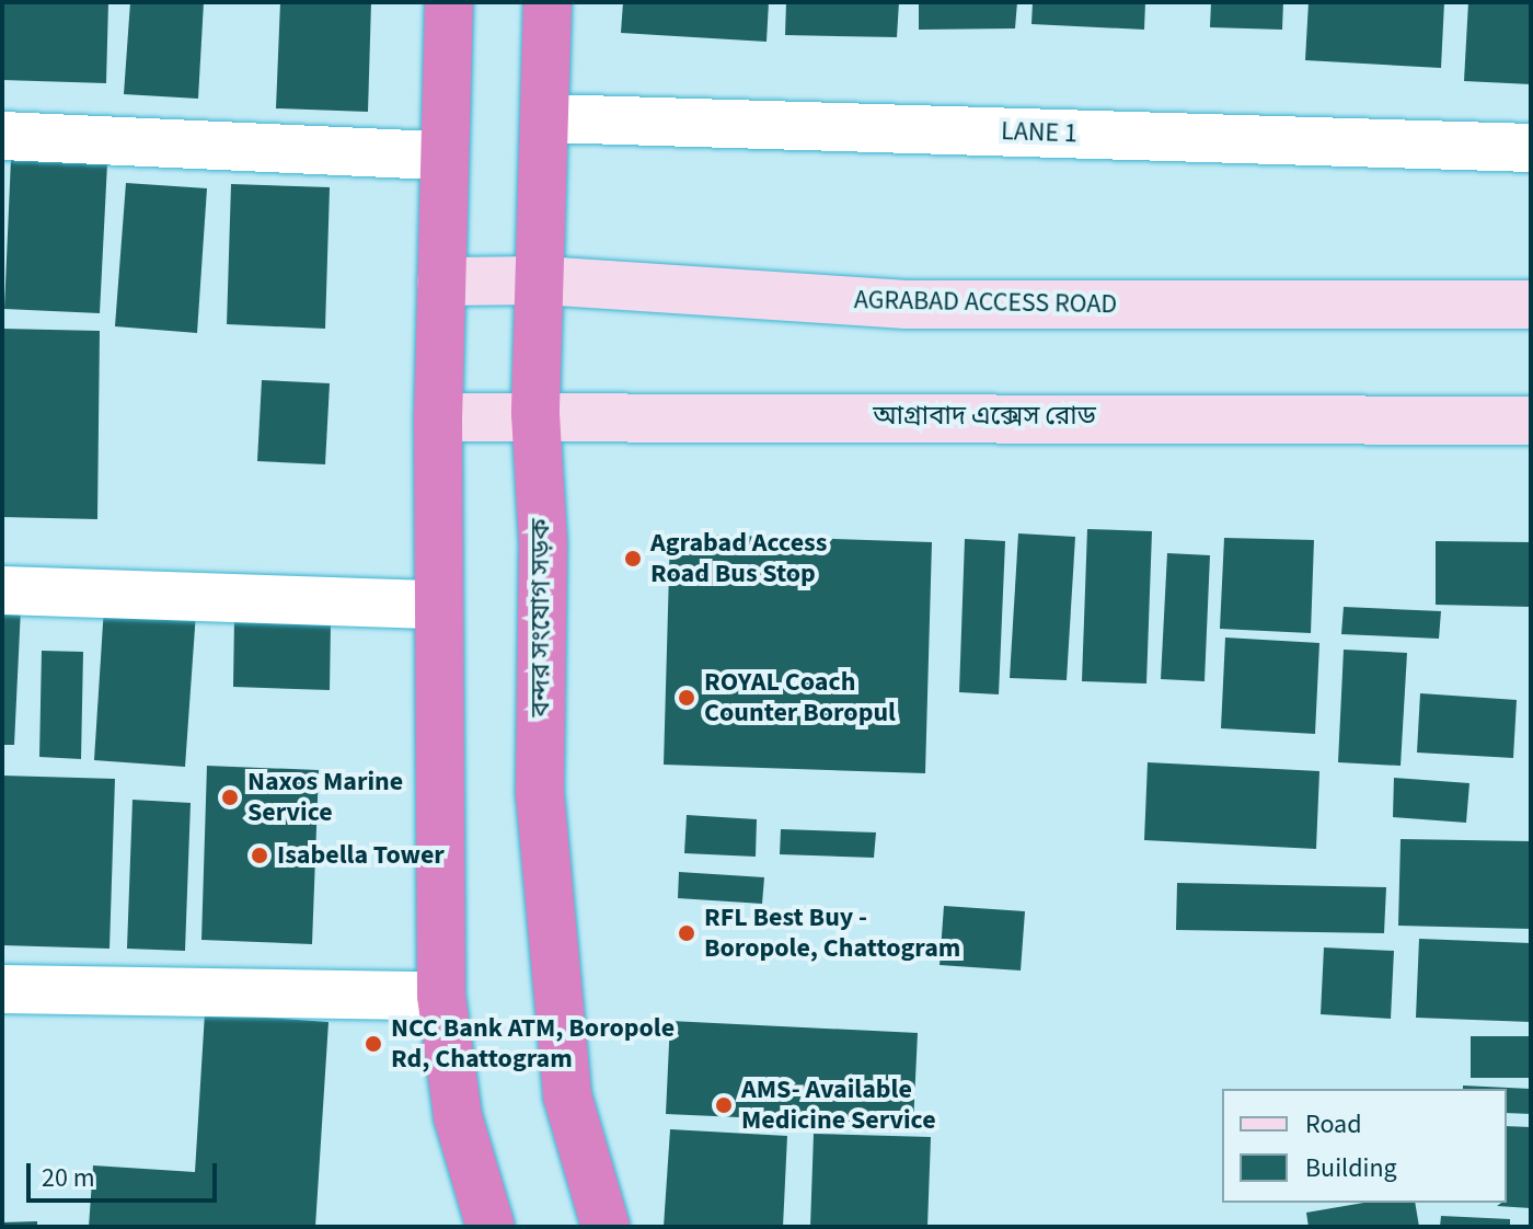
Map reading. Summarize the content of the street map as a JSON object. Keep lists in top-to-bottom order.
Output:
{
  "streets": {
    "highway": ["বন্দর সংযোগ সড়ক"],
    "main road": ["AGRABAD ACCESS ROAD", "আগ্রাবাদ এক্সেস রোড"],
    "street": ["LANE 1"]
  },
  "crossings": [
    ["LANE 1", "বন্দর সংযোগ সড়ক"],
    ["AGRABAD ACCESS ROAD", "বন্দর সংযোগ সড়ক"],
    ["আগ্রাবাদ এক্সেস রোড", "বন্দর সংযোগ সড়ক"]
  ],
  "places": [
    "Agrabad Access Road Bus Stop",
    "ROYAL Coach Counter Boropul",
    "Naxos Marine Service",
    "Isabella Tower",
    "RFL Best Buy - Boropole, Chattogram",
    "NCC Bank ATM, Boropole Rd, Chattogram",
    "AMS- Available Medicine Service"
  ],
  "legend": ["Road", "Building"],
  "scale_bar": "20 m"
}
